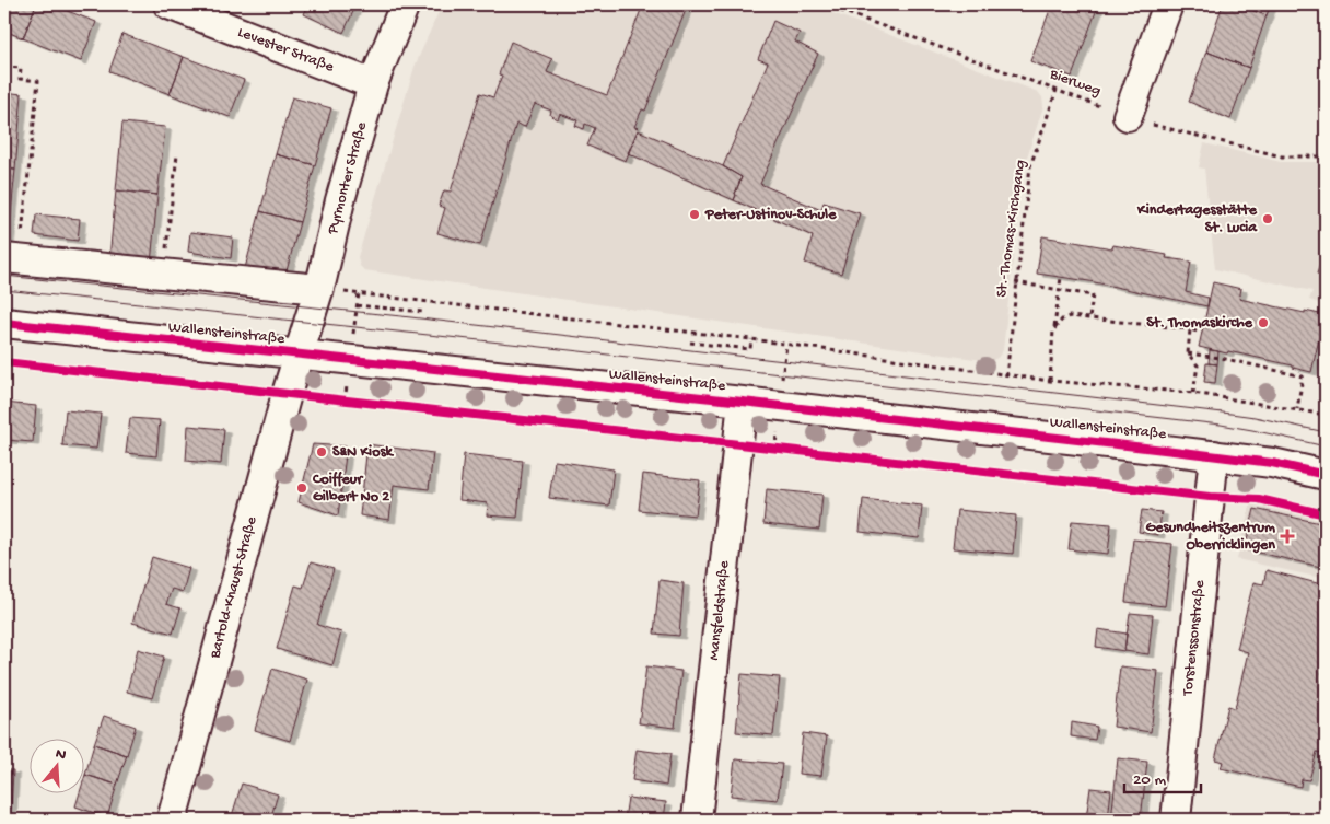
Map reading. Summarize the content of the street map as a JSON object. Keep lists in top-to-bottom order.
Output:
{
  "streets": {
    "street": [
      "Levester Straße",
      "Pyrmonter Straße",
      "Wallensteinstraße",
      "Bartold-Knaust-Straße",
      "Mansfeldstraße",
      "Torstenssonstraße"
    ],
    "path": ["Bierweg", "St.-Thomas-Kirchgang"]
  },
  "crossings": [
    ["Levester Straße", "Pyrmonter Straße"],
    ["Bierweg", "St.-Thomas-Kirchgang"],
    ["Pyrmonter Straße", "Wallensteinstraße"],
    ["Pyrmonter Straße", "Bartold-Knaust-Straße"],
    ["Wallensteinstraße", "Bartold-Knaust-Straße"],
    ["Wallensteinstraße", "Mansfeldstraße"],
    ["Wallensteinstraße", "Torstenssonstraße"]
  ],
  "places": {
    "other": [
      "Peter-Ustinov-Schule",
      "Kindertagesstätte St. Lucia",
      "St. Thomaskirche",
      "S&N Kiosk",
      "Coiffeur Gilbert No 2"
    ],
    "health": ["Gesundheitszentrum Oberricklingen"]
  },
  "scale_bar": "20 m",
  "north": "top"
}
